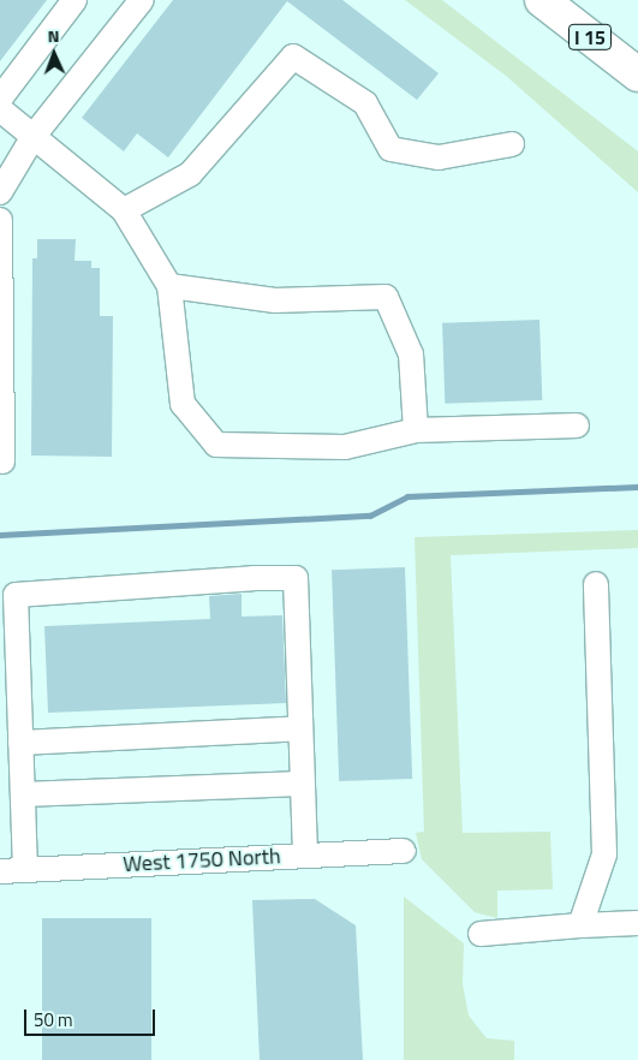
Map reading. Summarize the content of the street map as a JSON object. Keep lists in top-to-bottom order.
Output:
{
  "streets": {
    "highway": ["I 15"],
    "street": ["West 1750 North"]
  },
  "scale_bar": "50 m",
  "north": "top"
}
